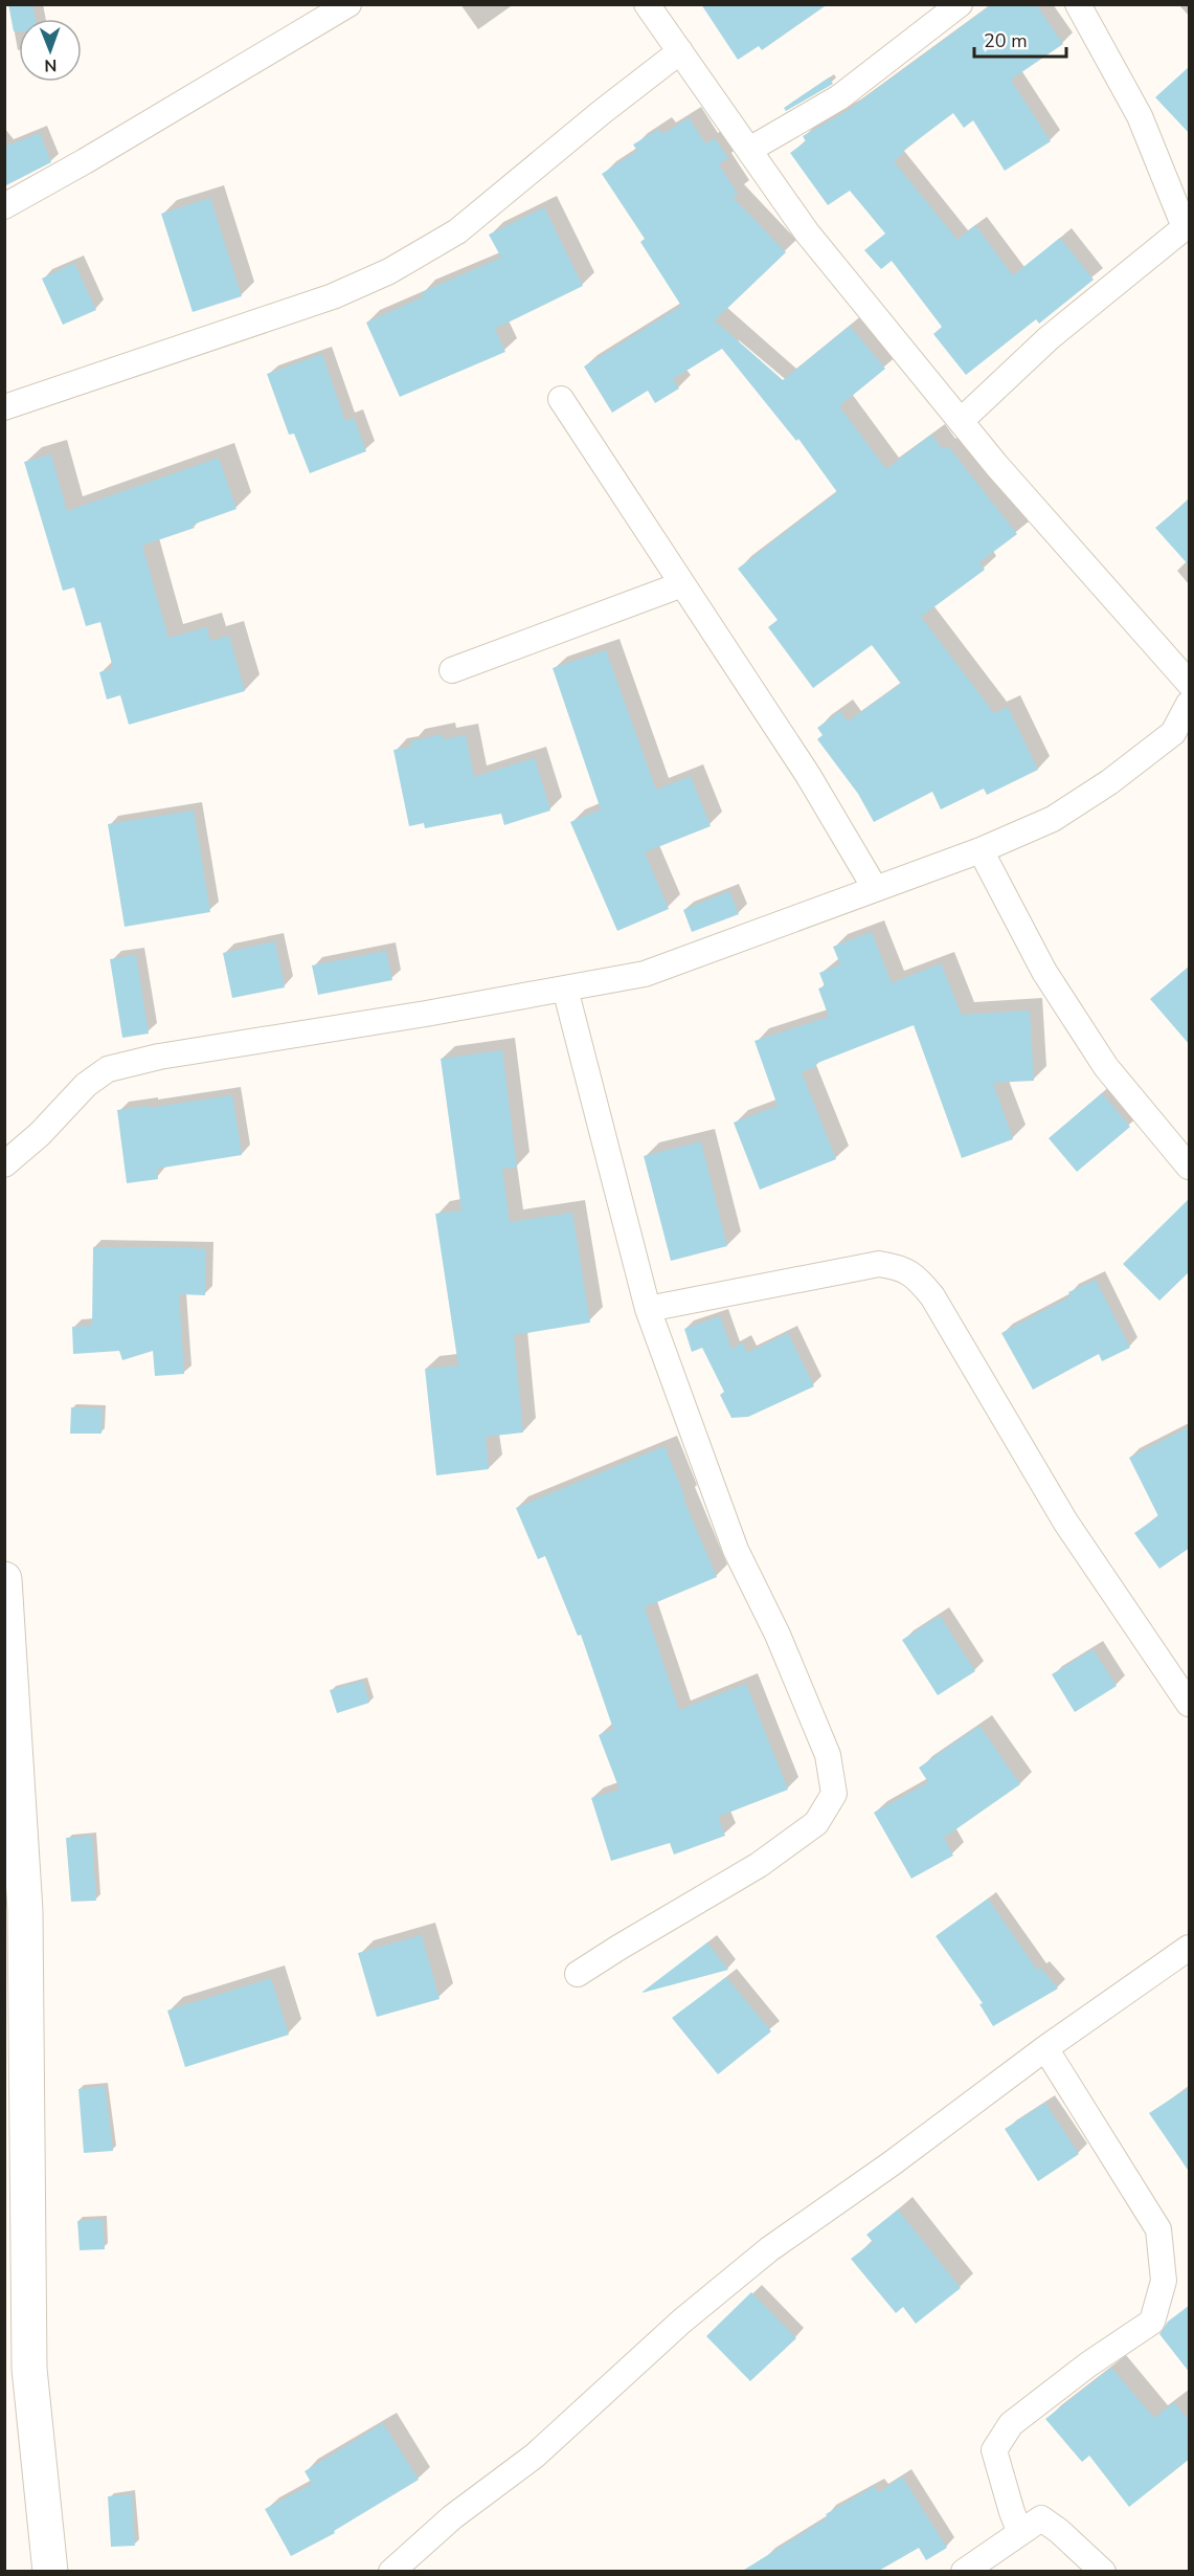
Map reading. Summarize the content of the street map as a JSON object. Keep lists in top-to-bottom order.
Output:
{
  "scale_bar": "20 m",
  "north": "bottom"
}
